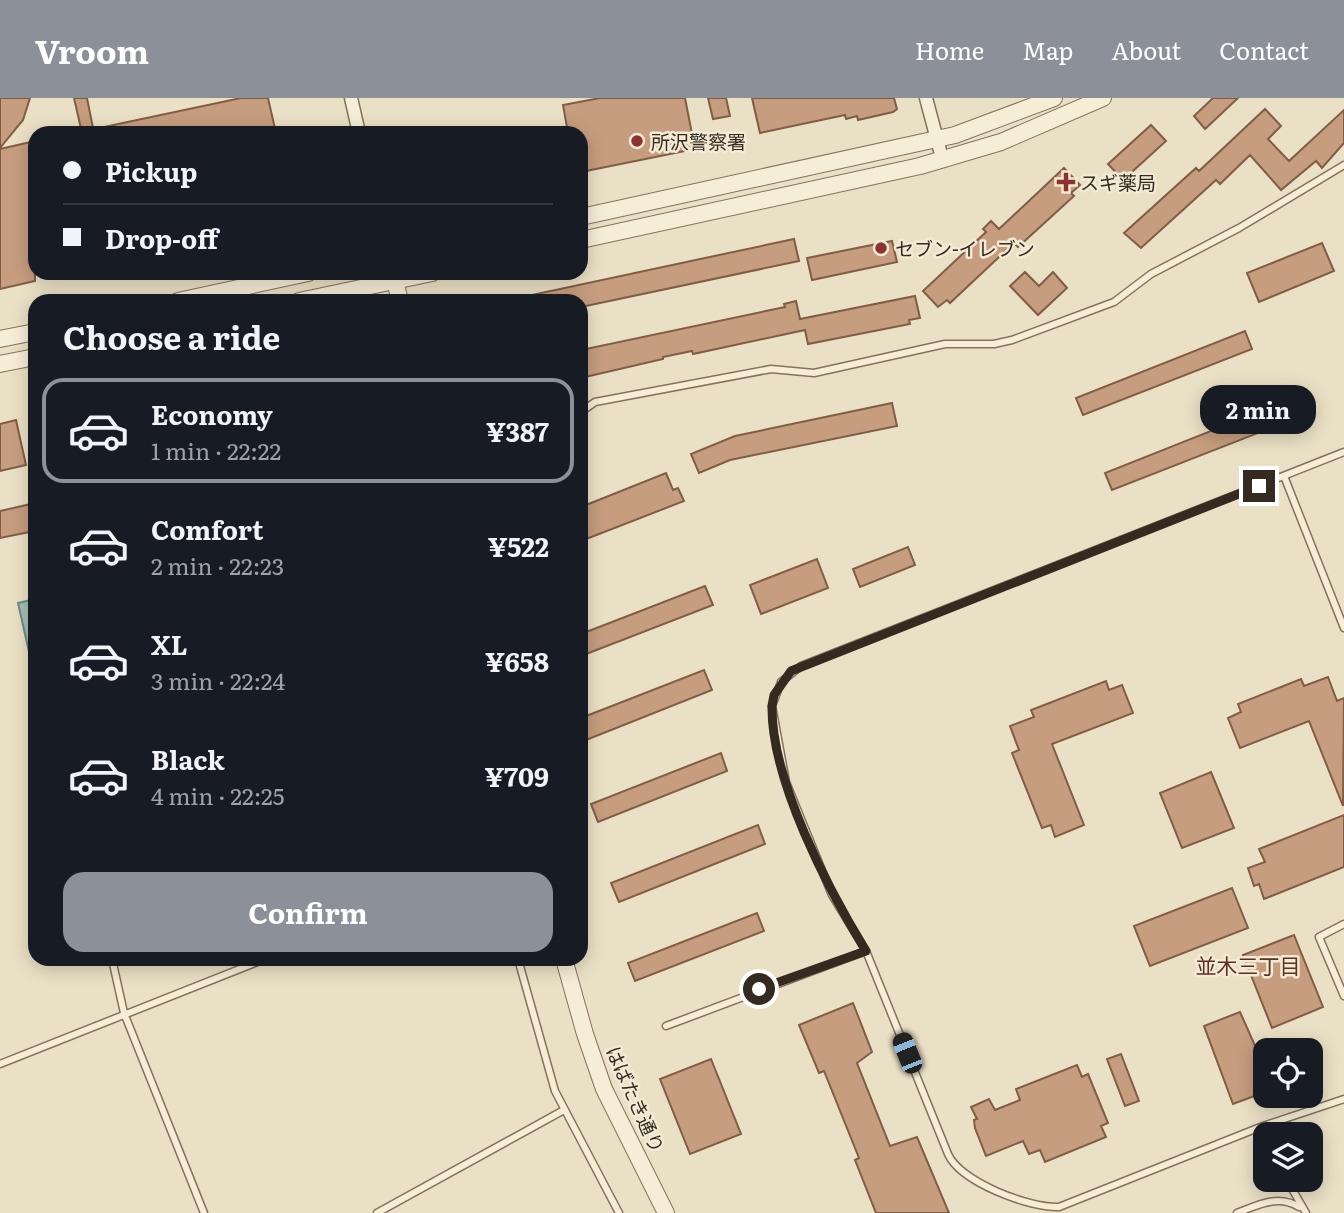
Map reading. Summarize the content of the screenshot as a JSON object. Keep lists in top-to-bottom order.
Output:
{
  "streets": {
    "street": ["はばたき通り"]
  },
  "districts": ["並木三丁目"],
  "places": {
    "other": ["所沢警察署", "セブン-イレブン"],
    "health": ["スギ薬局"]
  },
  "page": {
    "header": "Vroom",
    "nav": [
      "Home",
      "Map",
      "About",
      "Contact"
    ],
    "banner": ["Pickup", "Drop-off"],
    "heading": "Choose a ride",
    "list": [
      {
        "name": "Economy",
        "note": "1 min · 22:22",
        "value": "¥387"
      },
      {
        "name": "Comfort",
        "note": "2 min · 22:23",
        "value": "¥522"
      },
      {
        "name": "XL",
        "note": "3 min · 22:24",
        "value": "¥658"
      },
      {
        "name": "Black",
        "note": "4 min · 22:25",
        "value": "¥709"
      }
    ],
    "bubble": "2 min",
    "buttons": "Confirm"
  }
}
